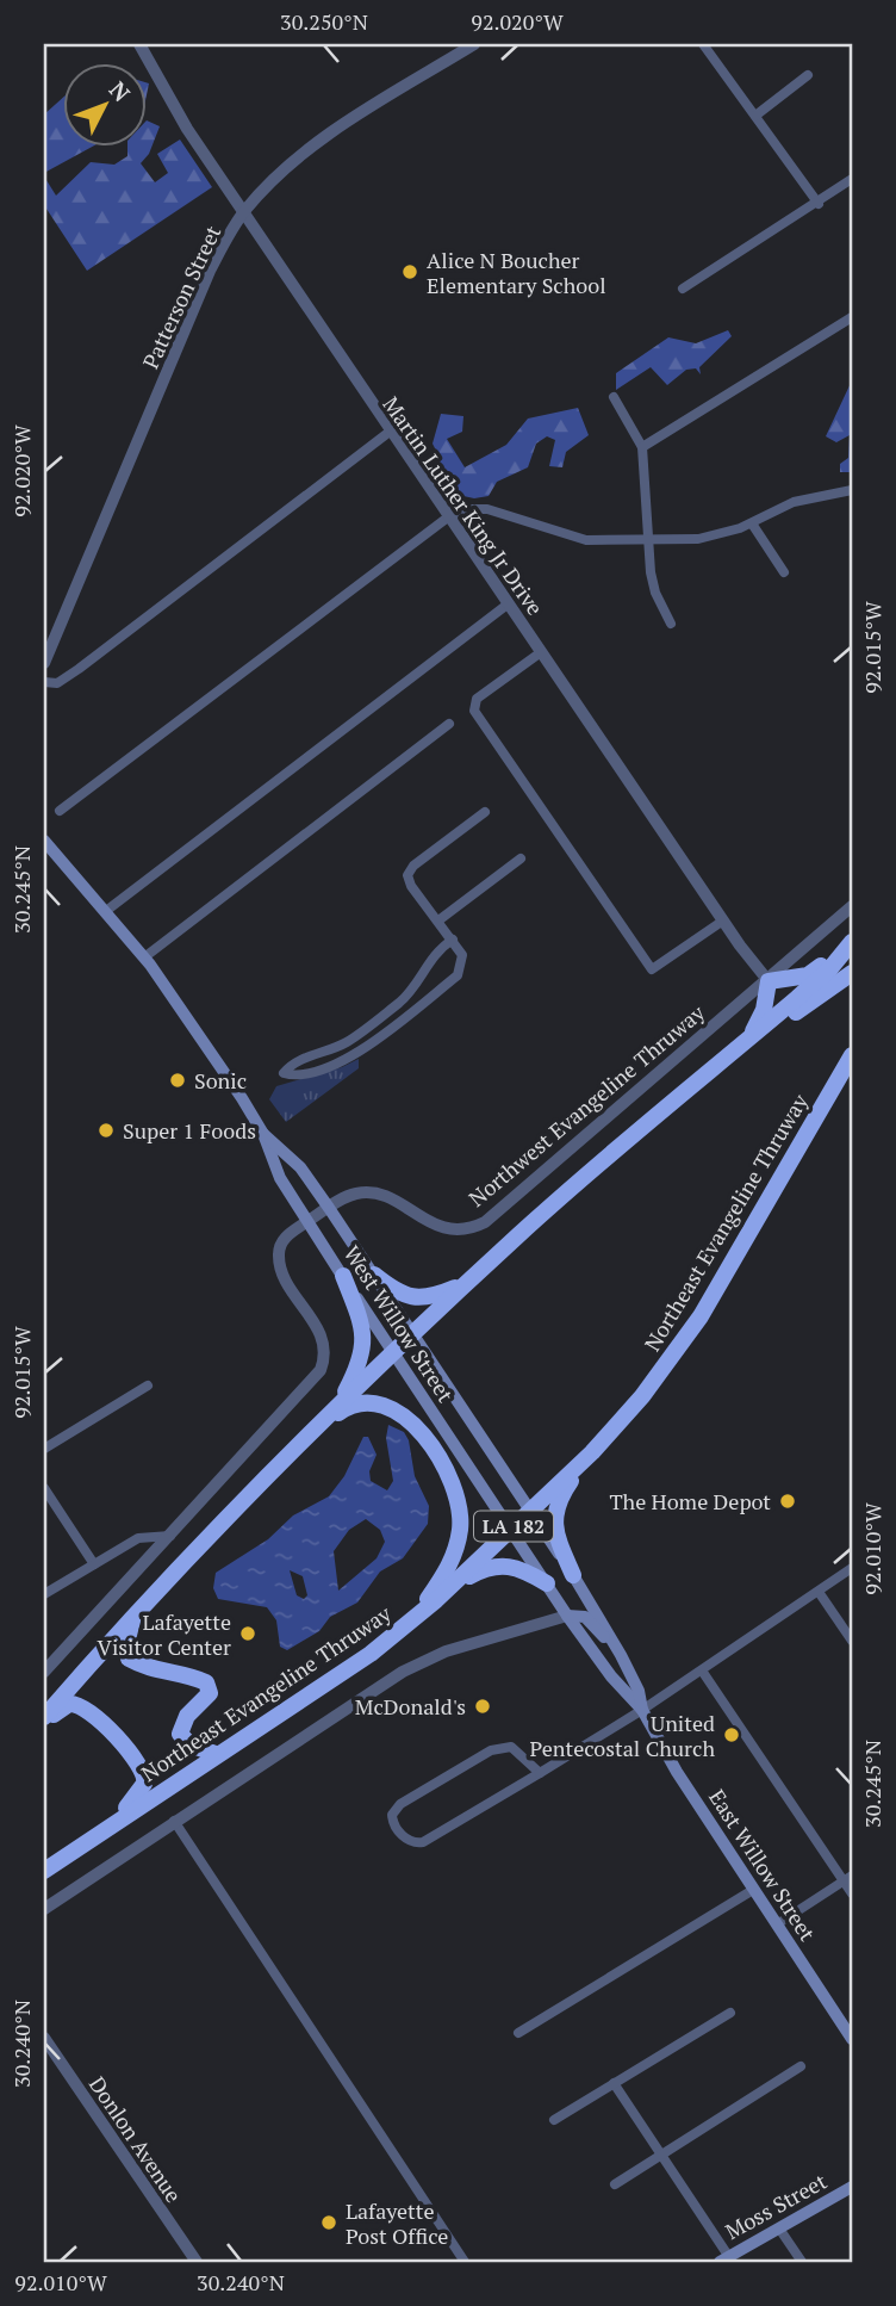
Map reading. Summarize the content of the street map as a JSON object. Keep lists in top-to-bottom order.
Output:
{
  "streets": {
    "highway": ["Northeast Evangeline Thruway", "LA 182"],
    "main road": ["West Willow Street", "East Willow Street", "Moss Street"],
    "street": [
      "Patterson Street",
      "Martin Luther King Jr Drive",
      "Northwest Evangeline Thruway",
      "Donlon Avenue"
    ]
  },
  "crossings": [
    ["Patterson Street", "Martin Luther King Jr Drive"],
    ["Martin Luther King Jr Drive", "Northwest Evangeline Thruway"],
    ["Northwest Evangeline Thruway", "West Willow Street"],
    ["Northeast Evangeline Thruway", "West Willow Street"],
    ["Northeast Evangeline Thruway", "East Willow Street"],
    ["West Willow Street", "East Willow Street"]
  ],
  "places": [
    "Alice N Boucher Elementary School",
    "Sonic",
    "Super 1 Foods",
    "The Home Depot",
    "Lafayette Visitor Center",
    "McDonald's",
    "United Pentecostal Church",
    "Lafayette Post Office"
  ],
  "north": "top right",
  "coordinates": [
    "30.250°N",
    "92.020°W",
    "92.015°W",
    "30.245°N",
    "92.010°W",
    "30.240°N"
  ]
}
